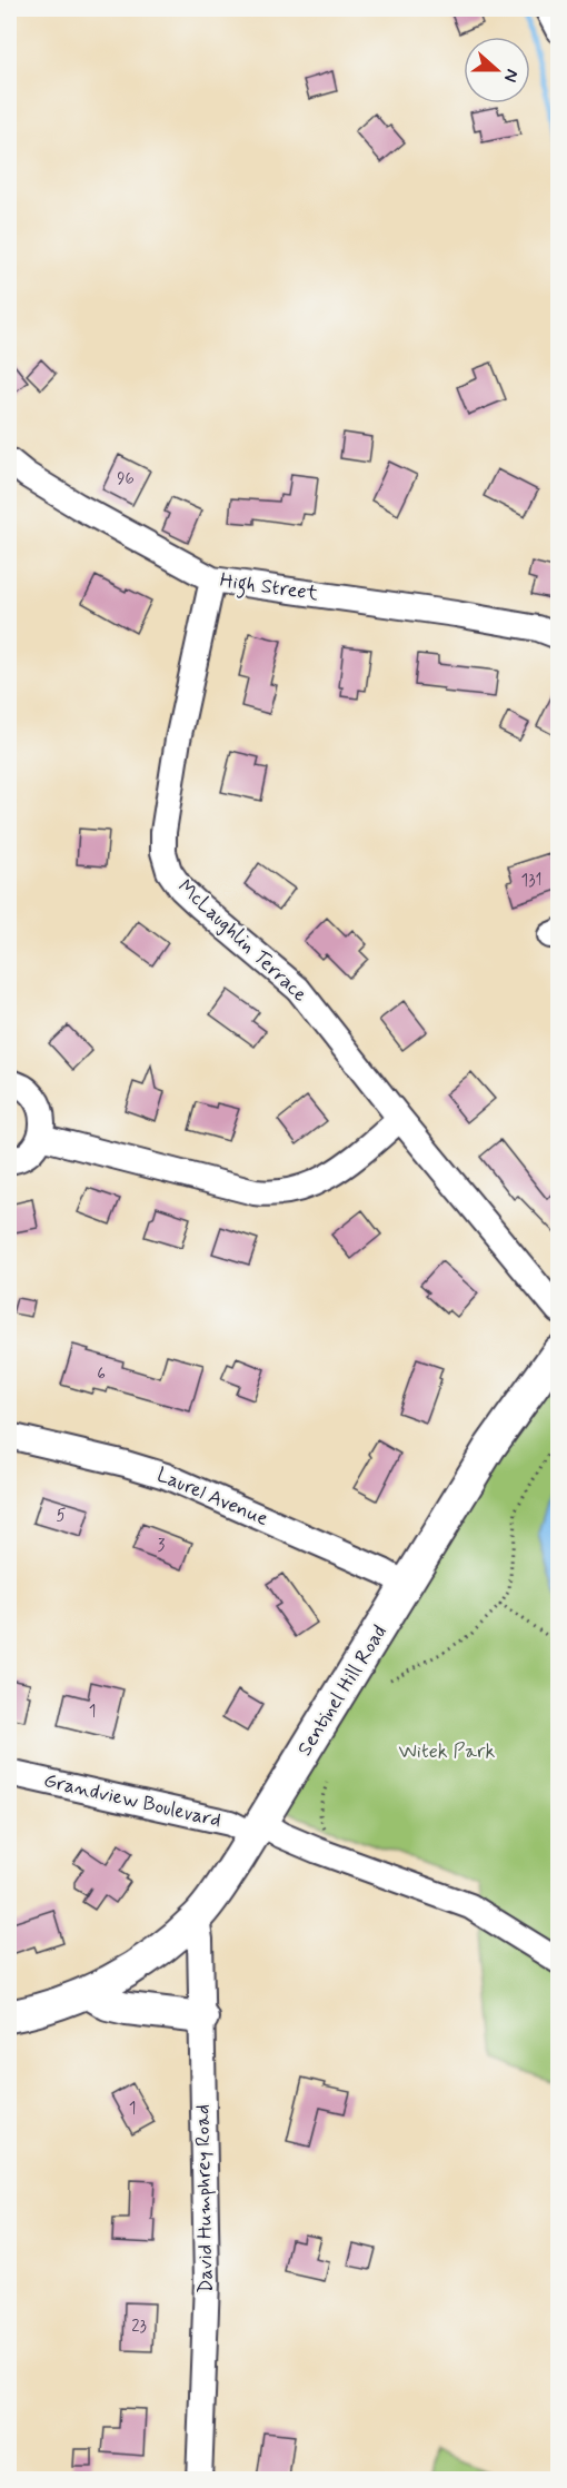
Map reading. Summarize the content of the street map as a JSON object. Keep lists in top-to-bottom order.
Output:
{
  "streets": {
    "main road": ["Sentinel Hill Road"],
    "street": [
      "High Street",
      "McLaughlin Terrace",
      "Laurel Avenue",
      "Grandview Boulevard",
      "David Humphrey Road"
    ]
  },
  "crossings": [
    ["High Street", "McLaughlin Terrace"],
    ["Laurel Avenue", "Sentinel Hill Road"],
    ["Sentinel Hill Road", "Grandview Boulevard"],
    ["Sentinel Hill Road", "David Humphrey Road"]
  ],
  "parks": ["Witek Park"],
  "house_numbers": [
    "96",
    "131",
    "6",
    "5",
    "3",
    "1",
    "1",
    "23"
  ],
  "north": "right"
}
